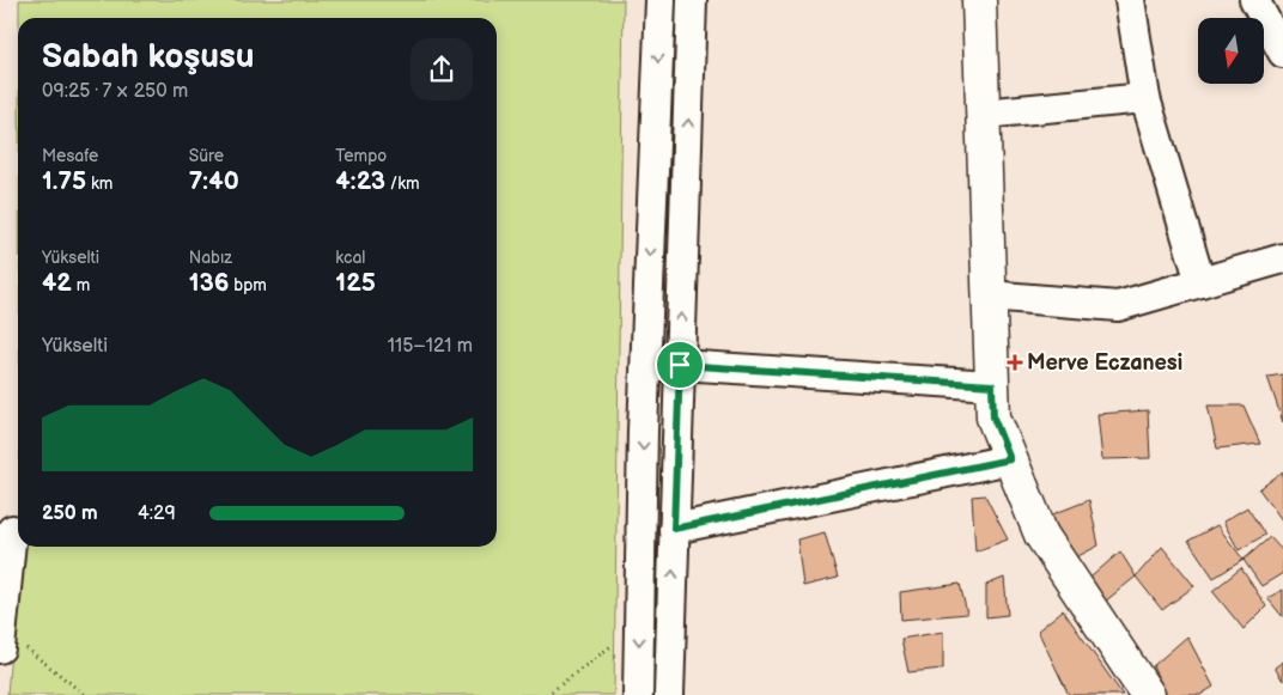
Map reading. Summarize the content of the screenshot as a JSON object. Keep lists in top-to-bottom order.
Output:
{
  "places": {
    "health": ["Merve Eczanesi"]
  },
  "north": "bottom",
  "page": {
    "heading": ["Sabah koşusu", "09:25 · 7 × 250 m"],
    "stats": [
      ["Mesafe", "1.75 km"],
      ["Süre", "7:40"],
      ["Tempo", "4:23 /km"],
      ["Yükselti", "42 m"],
      ["Nabız", "136 bpm"],
      ["kcal", "125"]
    ],
    "chart": ["Yükselti", "115–121 m"],
    "list": [
      {
        "name": "250 m",
        "note": "4:29"
      }
    ]
  }
}
